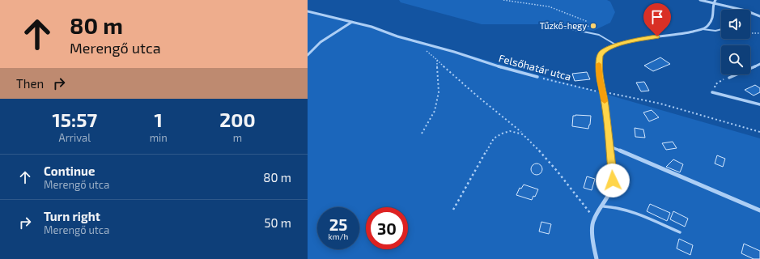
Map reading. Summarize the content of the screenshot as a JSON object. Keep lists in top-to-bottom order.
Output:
{
  "streets": {
    "street": ["Felsőhatár utca"]
  },
  "places": ["Tűzkő-hegy"],
  "page": {
    "turn": ["80 m", "Merengő utca"],
    "then": "Then",
    "eta": [
      "15:57",
      "Arrival",
      "1",
      "min",
      "200",
      "m"
    ],
    "list": [
      {
        "name": "Continue",
        "note": "Merengő utca",
        "value": "80 m"
      },
      {
        "name": "Turn right",
        "note": "Merengő utca",
        "value": "50 m"
      }
    ],
    "speed": "25 km/h",
    "limit": "30"
  }
}
